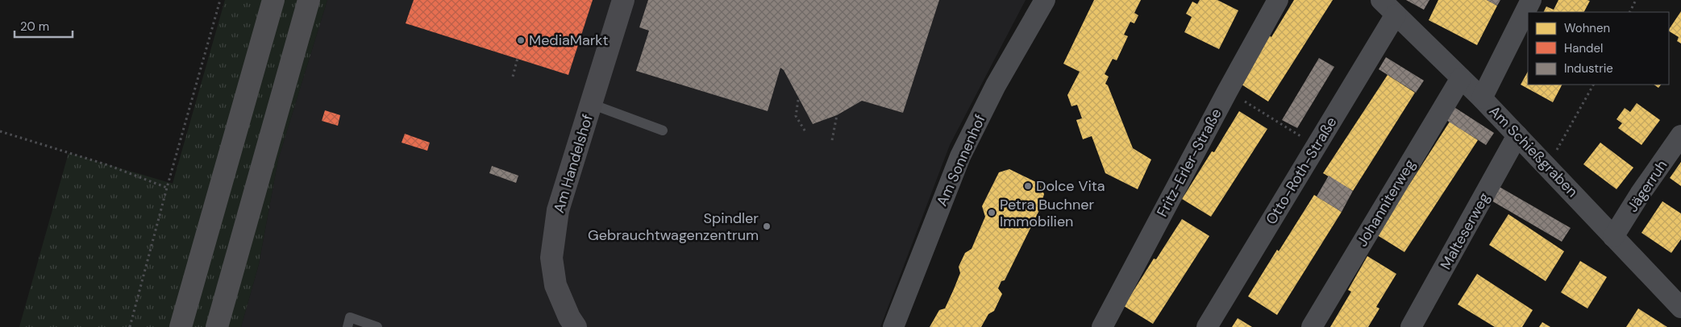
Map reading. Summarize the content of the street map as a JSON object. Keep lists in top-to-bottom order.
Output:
{
  "streets": {
    "street": [
      "Am Schießgraben",
      "Am Sonnenhof",
      "Fritz-Erler-Straße",
      "Am Handelshof",
      "Otto-Roth-Straße",
      "Jägerruh",
      "Johanniterweg",
      "Malteserweg"
    ]
  },
  "crossings": [
    ["Am Schießgraben", "Otto-Roth-Straße"],
    ["Am Schießgraben", "Jägerruh"],
    ["Am Schießgraben", "Johanniterweg"],
    ["Am Schießgraben", "Malteserweg"]
  ],
  "places": [
    "MediaMarkt",
    "Dolce Vita",
    "Petra Buchner Immobilien",
    "Spindler Gebrauchtwagenzentrum"
  ],
  "legend": ["Wohnen", "Handel", "Industrie"],
  "scale_bar": "20 m"
}
